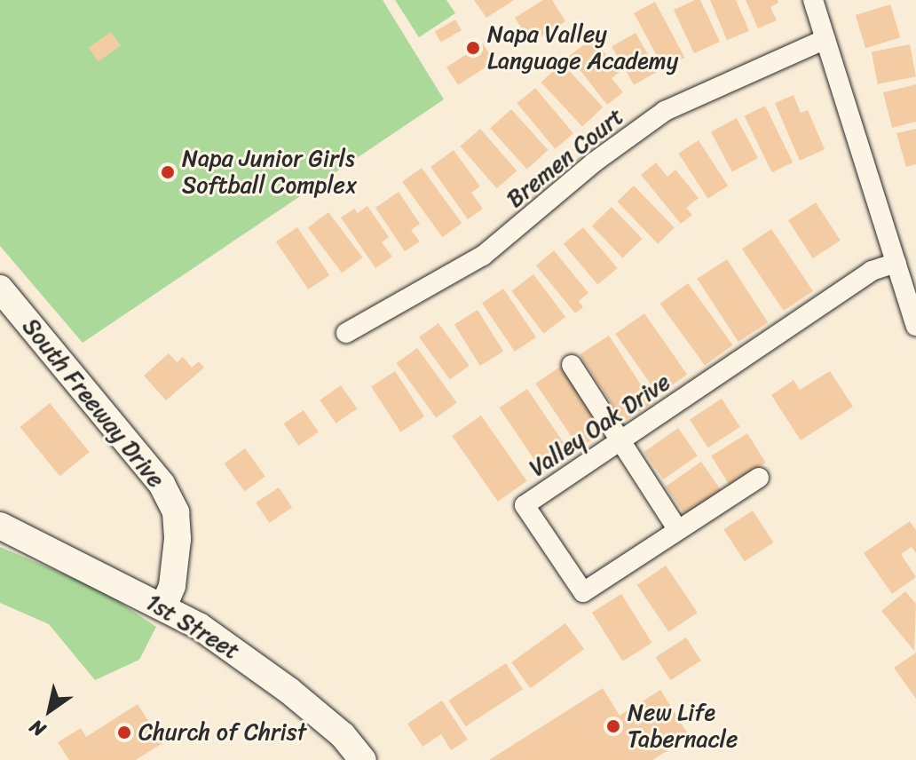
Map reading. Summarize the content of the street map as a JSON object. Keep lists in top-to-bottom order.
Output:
{
  "streets": {
    "main road": ["South Freeway Drive", "1st Street"],
    "street": ["Bremen Court", "Valley Oak Drive"]
  },
  "crossings": [
    ["South Freeway Drive", "1st Street"]
  ],
  "places": [
    "Napa Valley Language Academy",
    "Napa Junior Girls Softball Complex",
    "New Life Tabernacle",
    "Church of Christ"
  ],
  "north": "bottom left"
}
